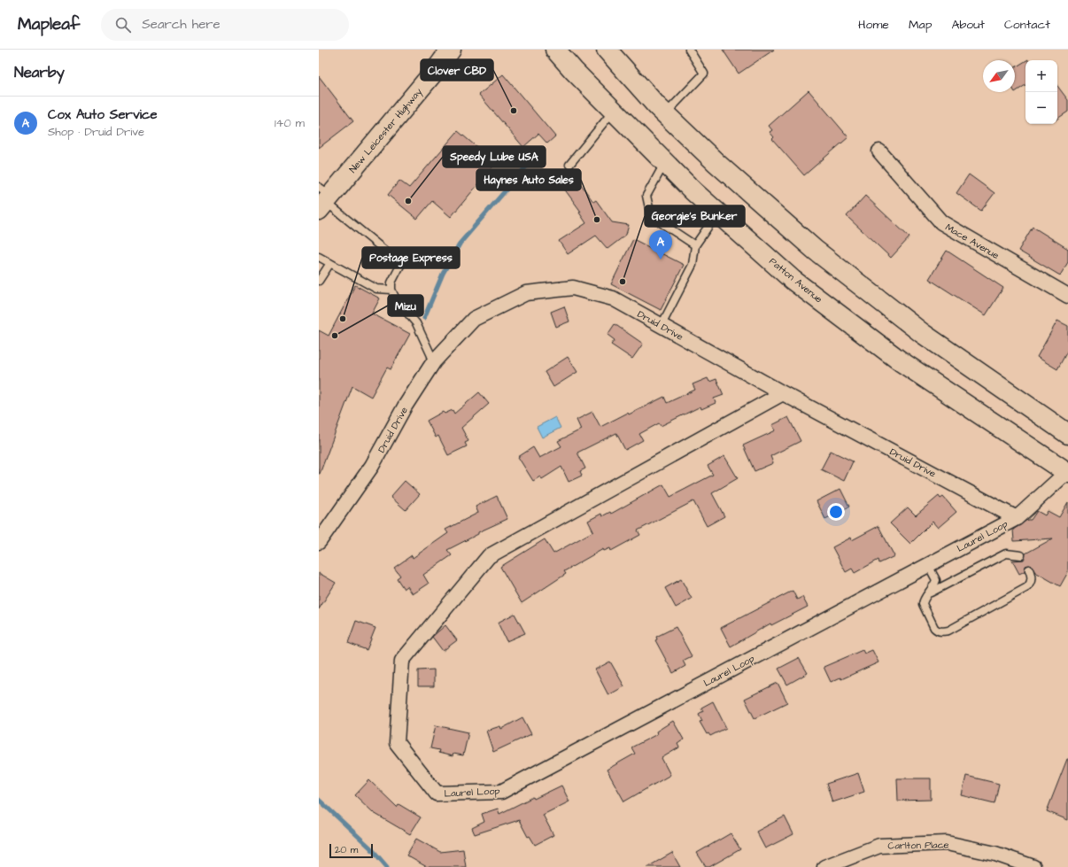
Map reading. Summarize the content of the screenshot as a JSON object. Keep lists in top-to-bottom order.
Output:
{
  "streets": {
    "main road": ["New Leicester Highway", "Patton Avenue"],
    "street": [
      "Mace Avenue",
      "Druid Drive",
      "Laurel Loop",
      "Carlton Place"
    ]
  },
  "crossings": [
    ["Druid Drive", "Laurel Loop"]
  ],
  "places": [
    "Clover CBD",
    "Speedy Lube USA",
    "Haynes Auto Sales",
    "Georgie's Bunker",
    "Postage Express",
    "Mizu"
  ],
  "scale_bar": "20 m",
  "north": "bottom left",
  "page": {
    "header": "Mapleaf",
    "search": "Search here",
    "nav": [
      "Home",
      "Map",
      "About",
      "Contact"
    ],
    "heading": "Nearby",
    "map_buttons": ["+", "−"],
    "list": [
      {
        "mark": "A",
        "name": "Cox Auto Service",
        "note": "Shop · Druid Drive",
        "value": "140 m"
      }
    ],
    "pins": "A",
    "scale": "20 m"
  }
}
